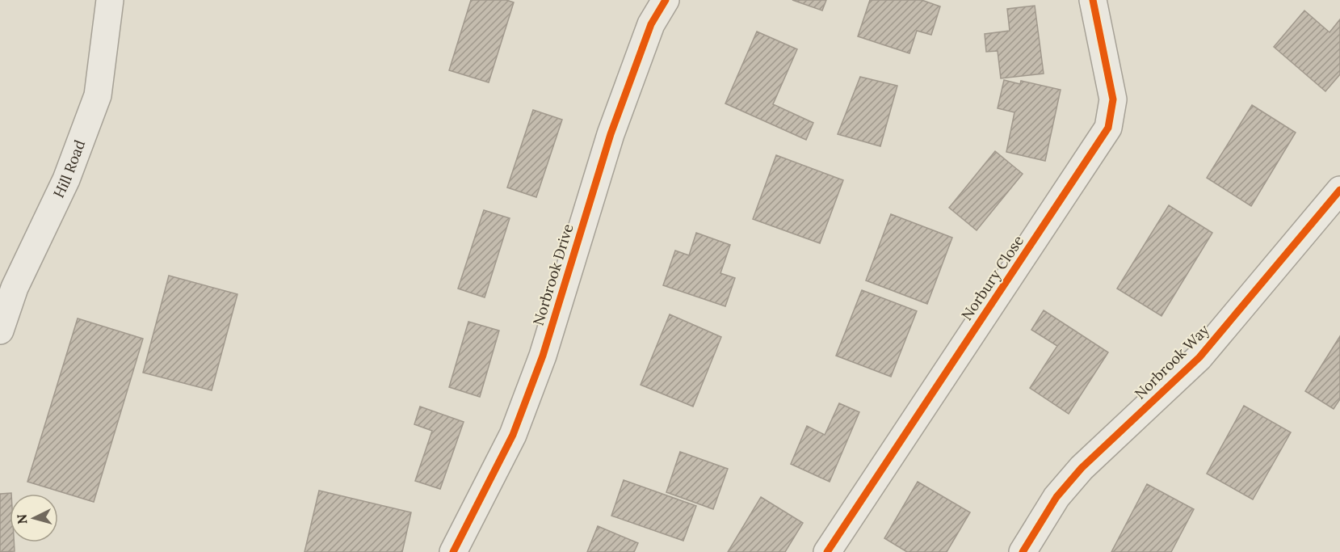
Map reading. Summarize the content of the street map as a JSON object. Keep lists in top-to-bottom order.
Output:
{
  "streets": {
    "street": [
      "Hill Road",
      "Norbrook Drive",
      "Norbury Close",
      "Norbrook Way"
    ]
  },
  "north": "left"
}
